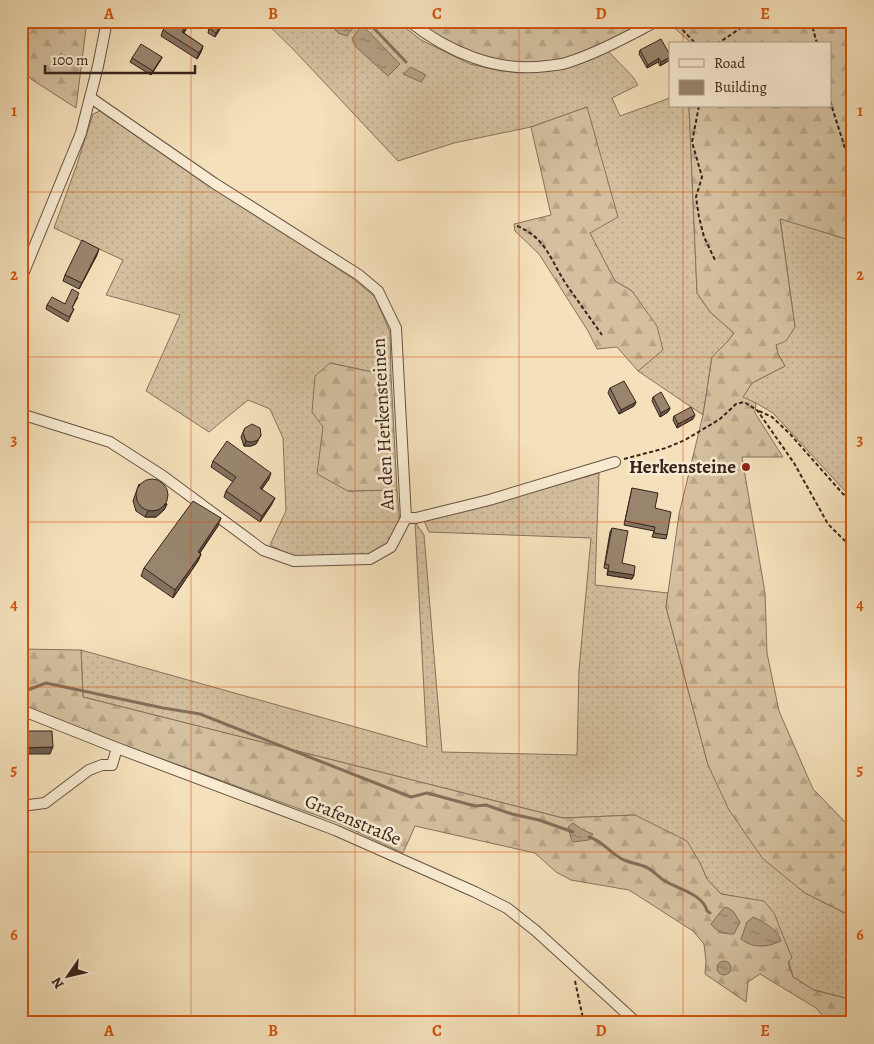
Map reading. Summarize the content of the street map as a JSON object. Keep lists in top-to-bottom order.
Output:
{
  "streets": {
    "street": ["An den Herkensteinen", "Grafenstraße"]
  },
  "places": ["Herkensteine"],
  "legend": ["Road", "Building"],
  "scale_bar": "100 m",
  "north": "bottom left",
  "grid": {
    "columns": [
      "A",
      "B",
      "C",
      "D",
      "E"
    ],
    "rows": [
      "1",
      "2",
      "3",
      "4",
      "5",
      "6"
    ]
  }
}
